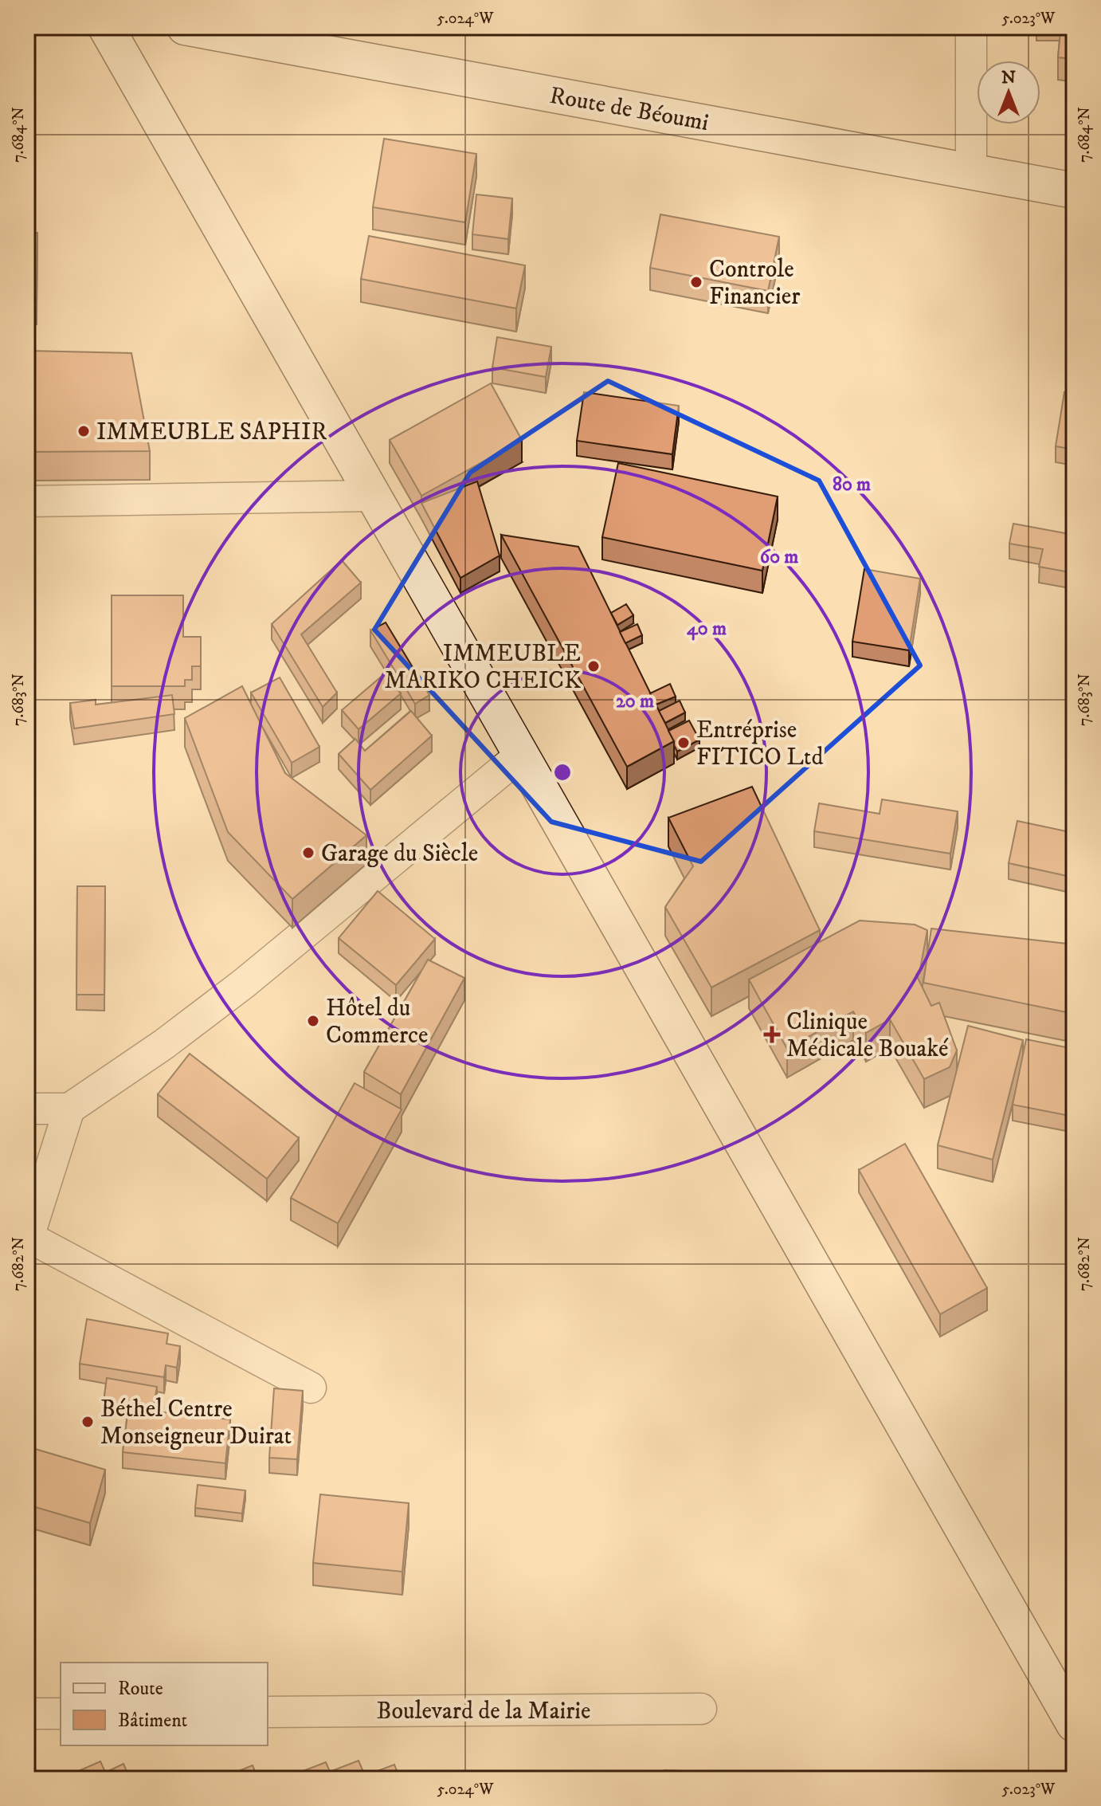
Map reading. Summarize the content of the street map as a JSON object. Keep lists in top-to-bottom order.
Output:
{
  "streets": {
    "street": ["Route de Béoumi", "Boulevard de la Mairie"]
  },
  "places": {
    "other": [
      "Controle Financier",
      "IMMEUBLE SAPHIR",
      "IMMEUBLE MARIKO CHEICK",
      "Entréprise FITICO Ltd",
      "Garage du Siècle",
      "Hôtel du Commerce",
      "Béthel Centre Monseigneur Duirat"
    ],
    "health": ["Clinique Médicale Bouaké"]
  },
  "legend": ["Route", "Bâtiment"],
  "north": "top",
  "coordinates": [
    "5.024°W",
    "5.023°W",
    "7.684°N",
    "7.683°N",
    "7.682°N"
  ],
  "rings": [
    "80 m",
    "60 m",
    "40 m",
    "20 m"
  ]
}
